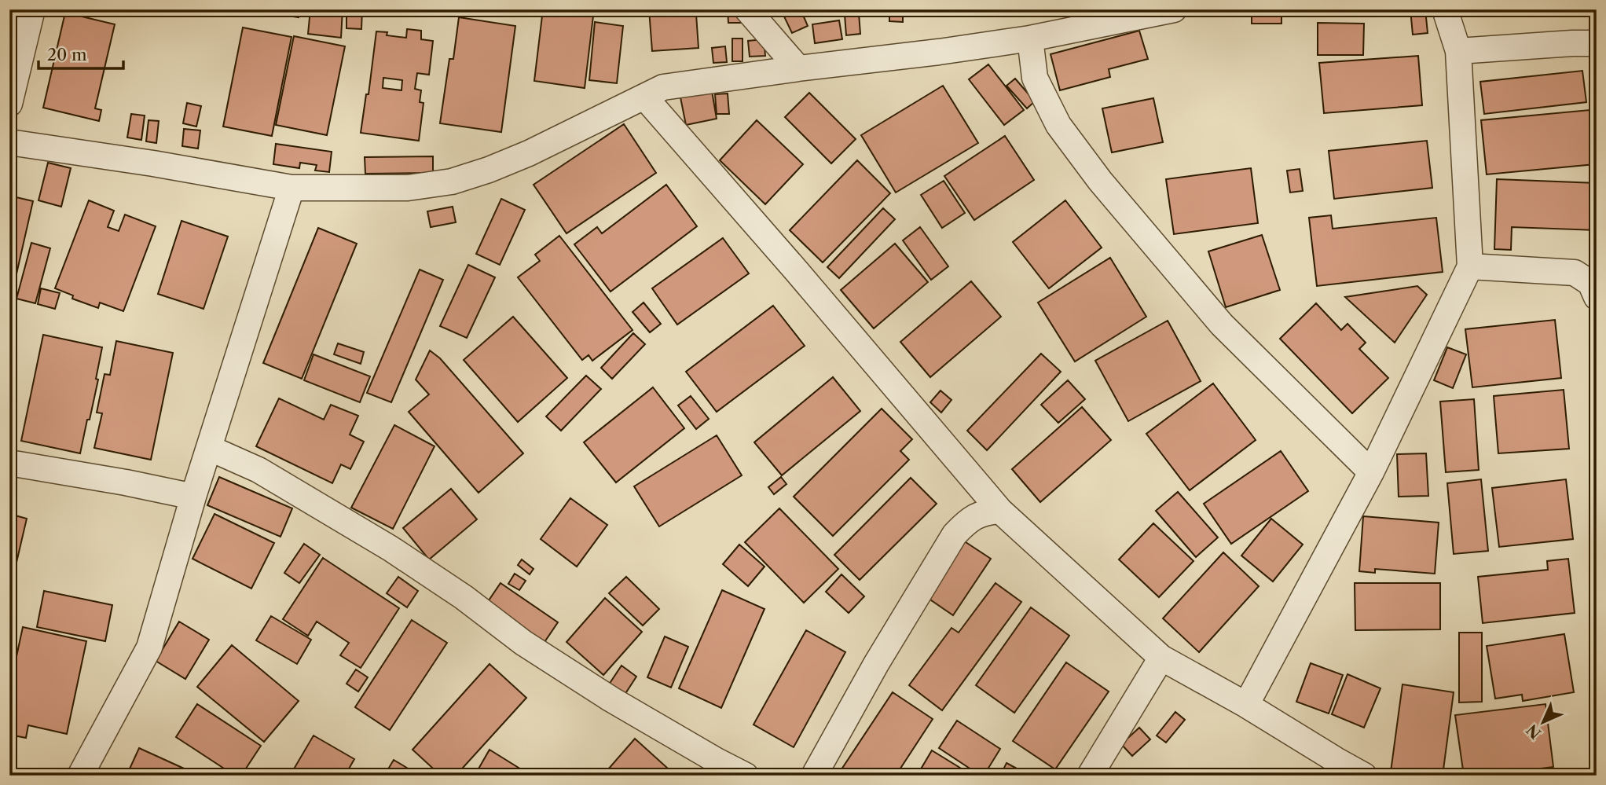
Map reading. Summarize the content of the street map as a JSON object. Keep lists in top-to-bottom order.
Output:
{
  "scale_bar": "20 m",
  "north": "bottom left"
}
